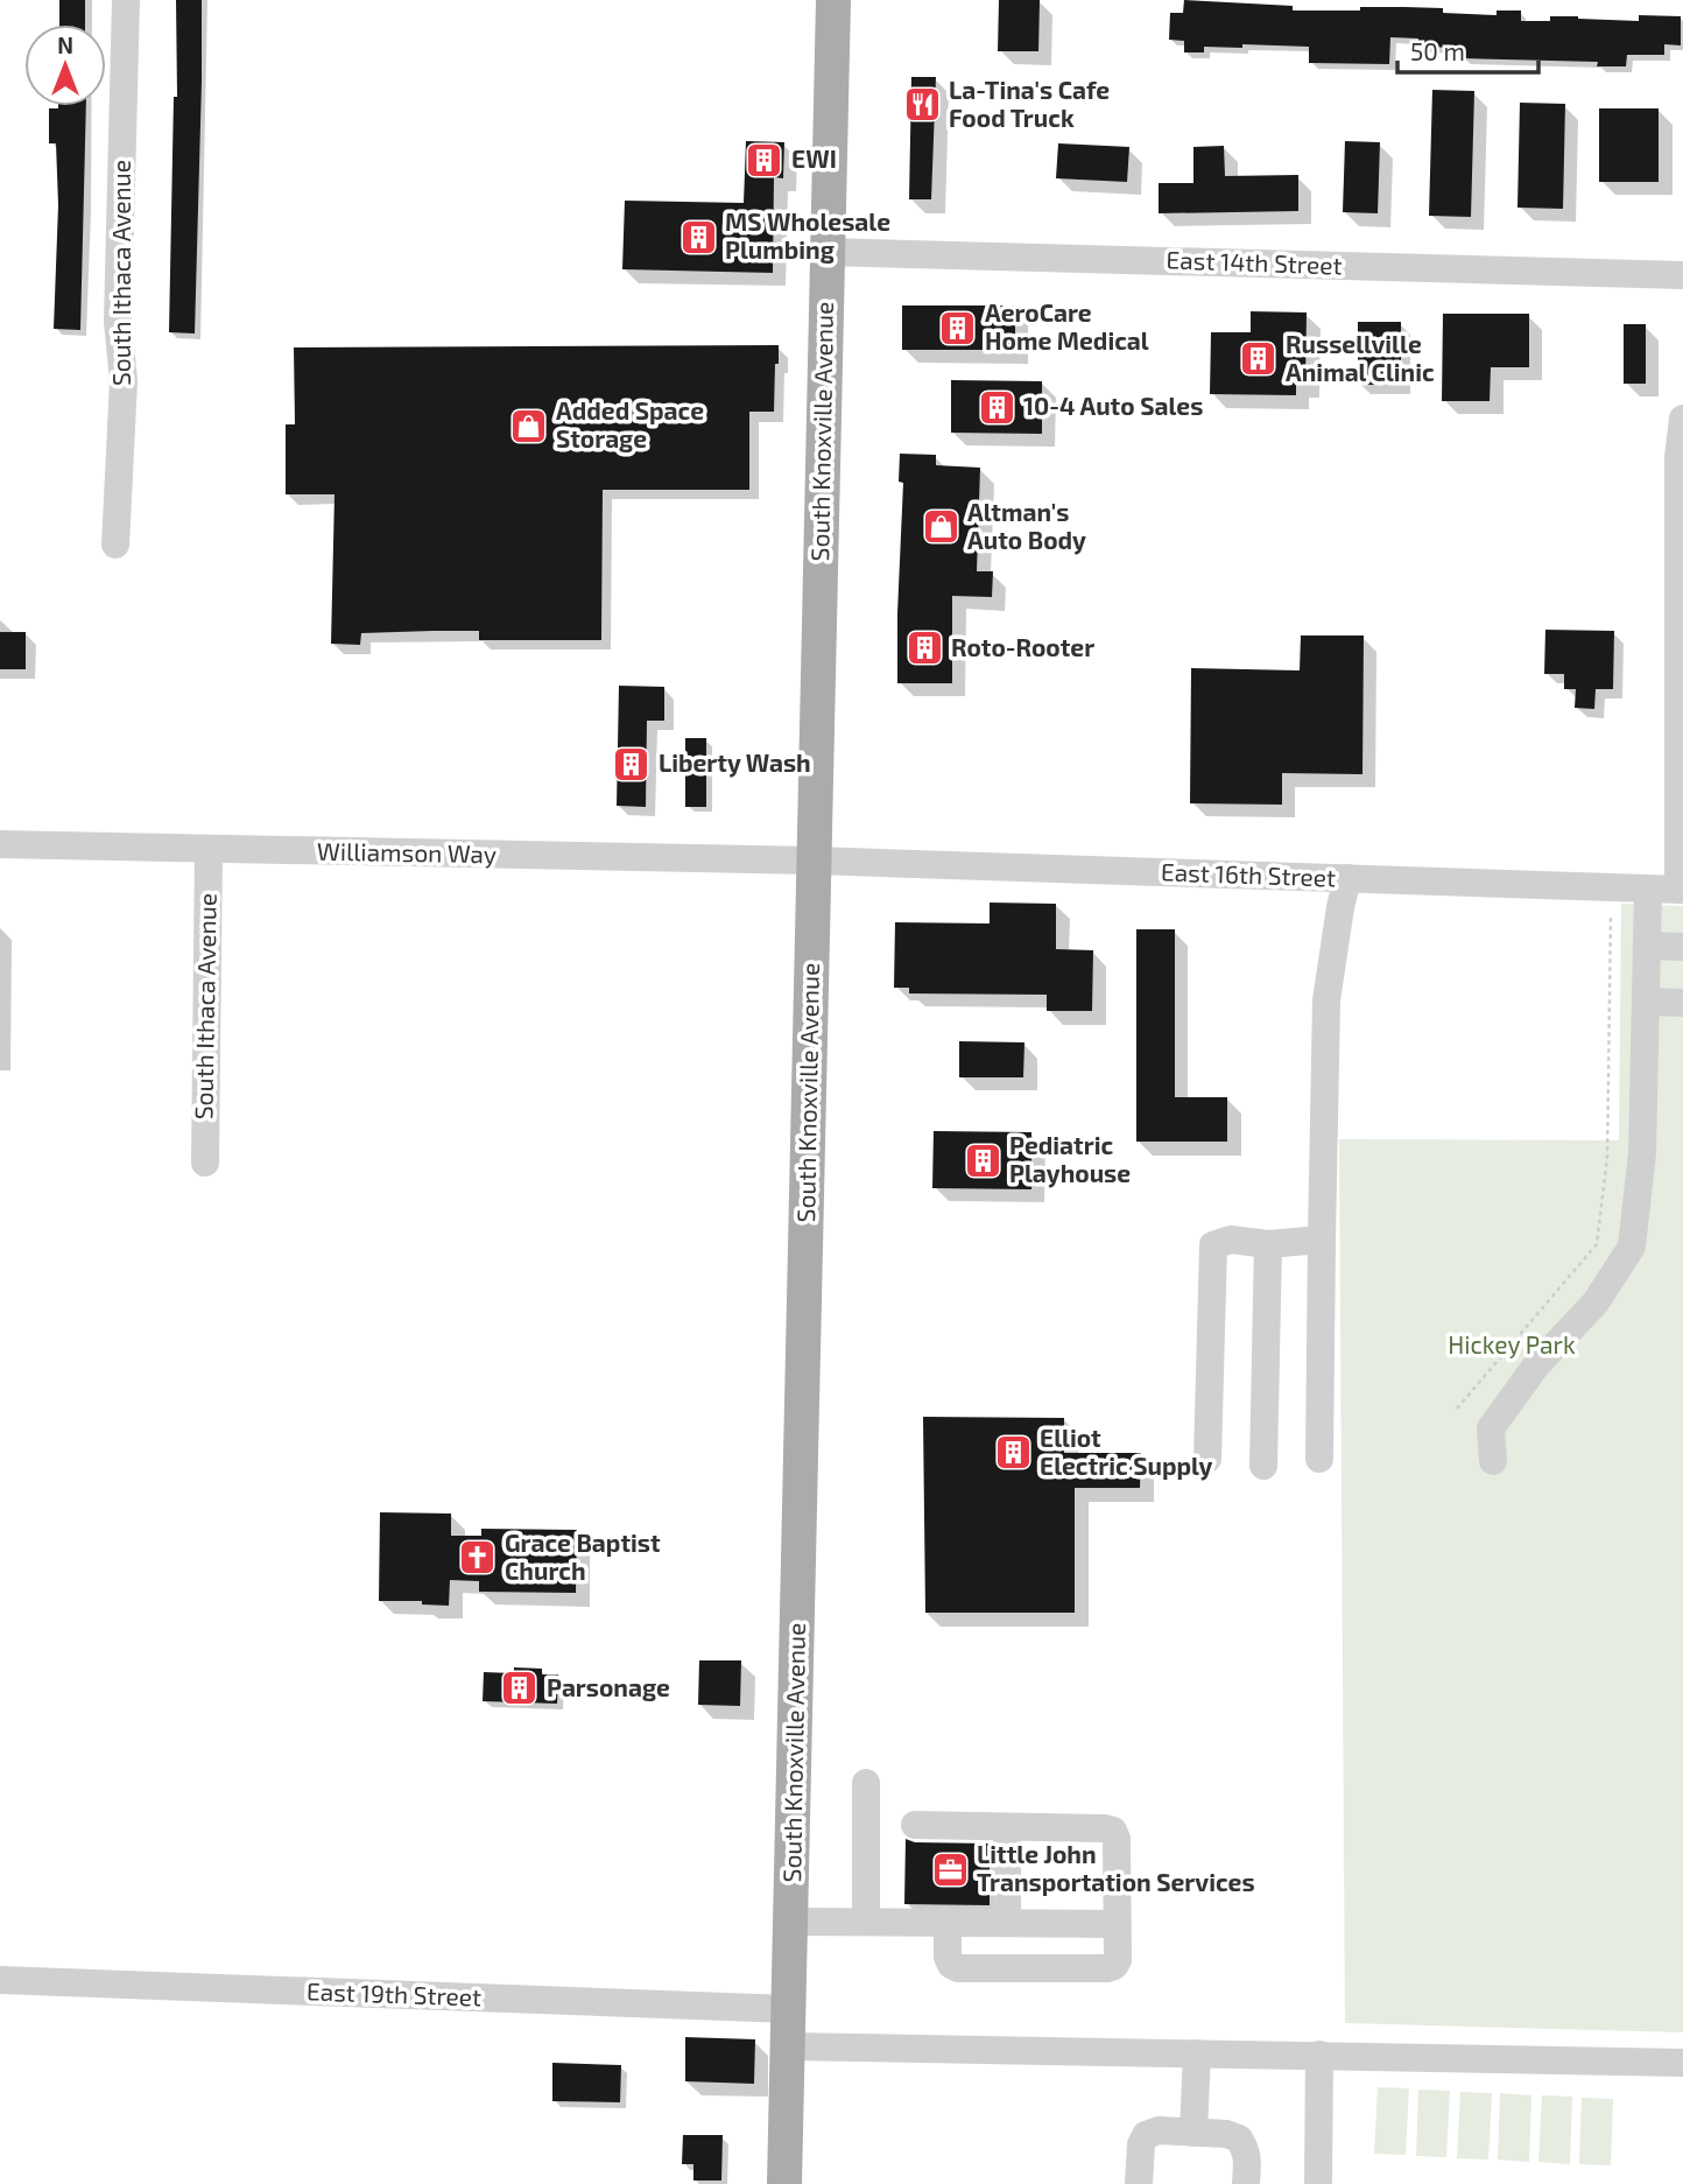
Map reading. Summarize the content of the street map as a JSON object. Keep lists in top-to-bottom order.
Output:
{
  "streets": {
    "main road": ["South Knoxville Avenue"],
    "street": [
      "East 14th Street",
      "South Ithaca Avenue",
      "Williamson Way",
      "East 16th Street",
      "East 19th Street"
    ]
  },
  "crossings": [
    ["East 14th Street", "South Knoxville Avenue"],
    ["South Ithaca Avenue", "Williamson Way"],
    ["South Knoxville Avenue", "Williamson Way"],
    ["South Knoxville Avenue", "East 16th Street"],
    ["South Knoxville Avenue", "East 19th Street"],
    ["Williamson Way", "East 16th Street"]
  ],
  "parks": ["Hickey Park"],
  "places": {
    "restaurant": ["La-Tina's Cafe Food Truck"],
    "building": [
      "EWI",
      "MS Wholesale Plumbing",
      "AeroCare Home Medical",
      "Russellville Animal Clinic",
      "10-4 Auto Sales",
      "Roto-Rooter",
      "Liberty Wash",
      "Pediatric Playhouse",
      "Elliot Electric Supply",
      "Parsonage"
    ],
    "shop": ["Added Space Storage", "Altman's Auto Body"],
    "church": ["Grace Baptist Church"],
    "office": ["Little John Transportation Services"]
  },
  "scale_bar": "50 m",
  "north": "top"
}
